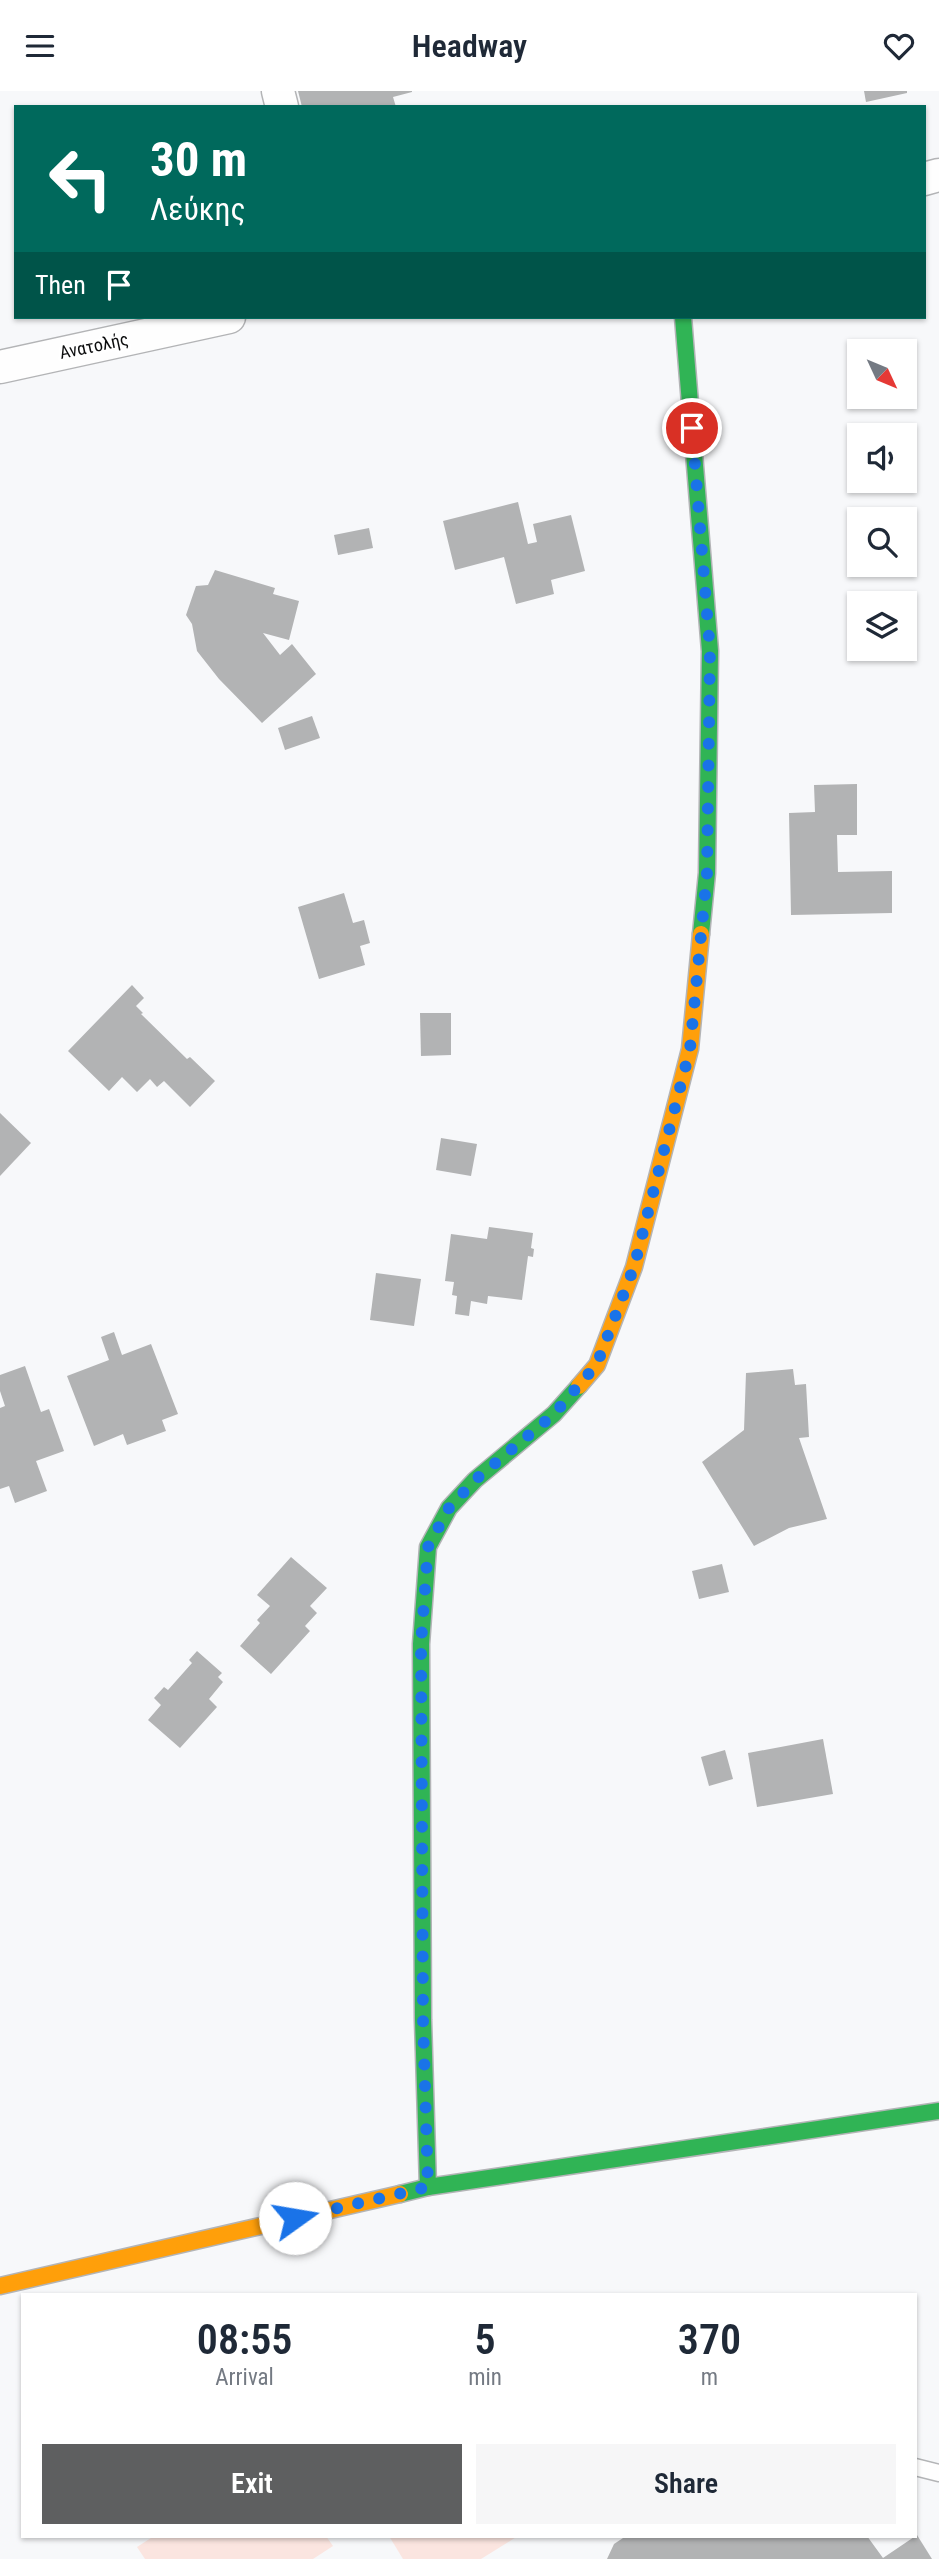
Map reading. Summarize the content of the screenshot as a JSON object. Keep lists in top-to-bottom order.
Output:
{
  "streets": {
    "street": ["Ανατολής"]
  },
  "north": "bottom right",
  "page": {
    "header": "Headway",
    "turn": ["30 m", "Λεύκης"],
    "then": "Then",
    "eta": [
      "08:55",
      "Arrival",
      "5",
      "min",
      "370",
      "m"
    ],
    "buttons": ["Exit", "Share"]
  }
}
